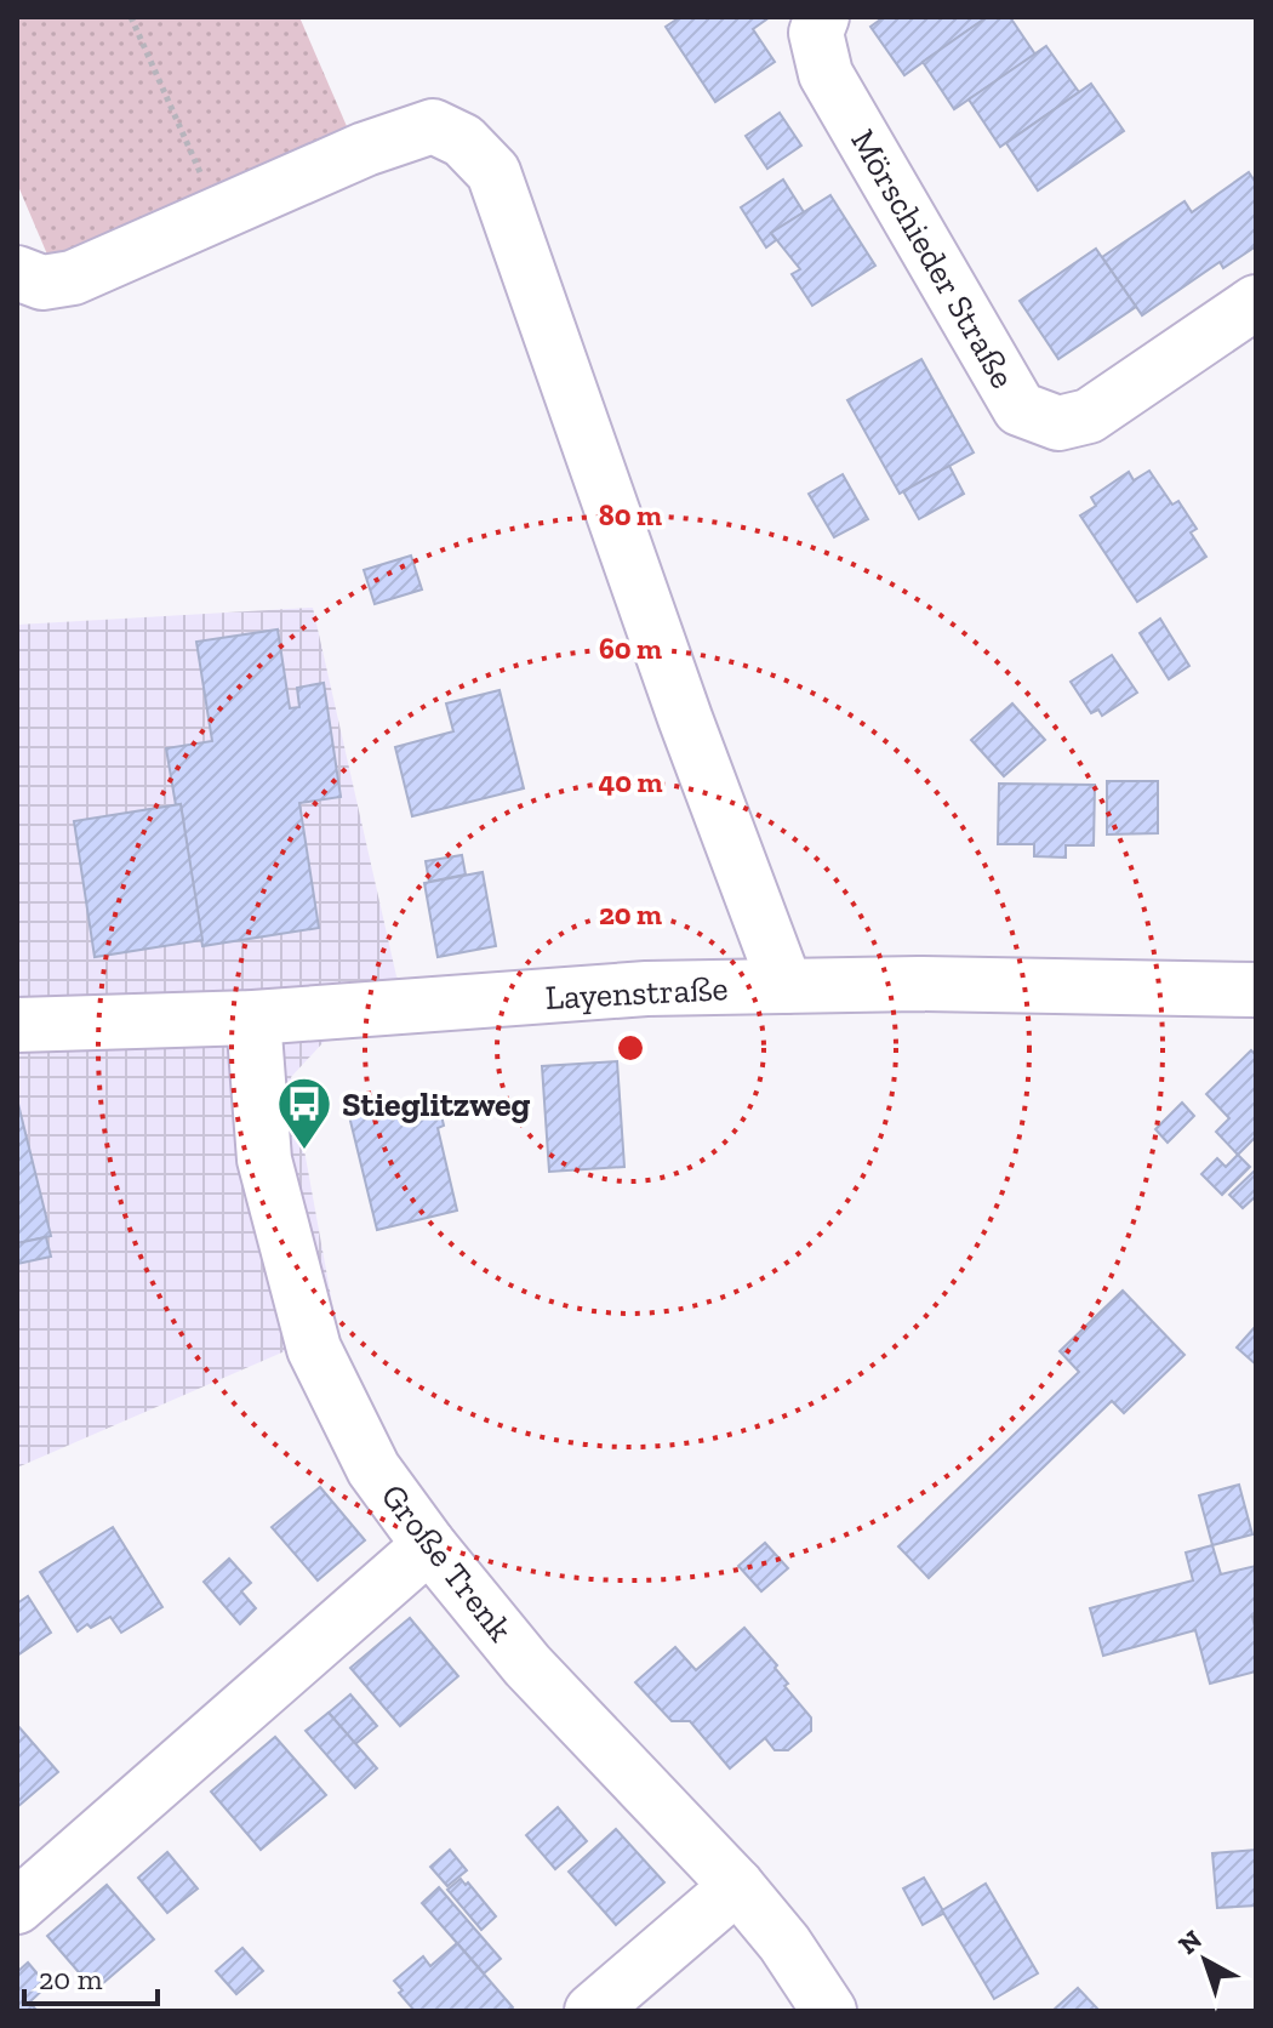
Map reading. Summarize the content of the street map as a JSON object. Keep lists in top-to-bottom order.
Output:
{
  "streets": {
    "street": ["Mörschieder Straße", "Layenstraße", "Große Trenk"]
  },
  "crossings": [
    ["Layenstraße", "Große Trenk"]
  ],
  "places": {
    "bus stop": ["Stieglitzweg"]
  },
  "scale_bar": "20 m",
  "north": "top left",
  "rings": [
    "80 m",
    "60 m",
    "40 m",
    "20 m"
  ]
}
